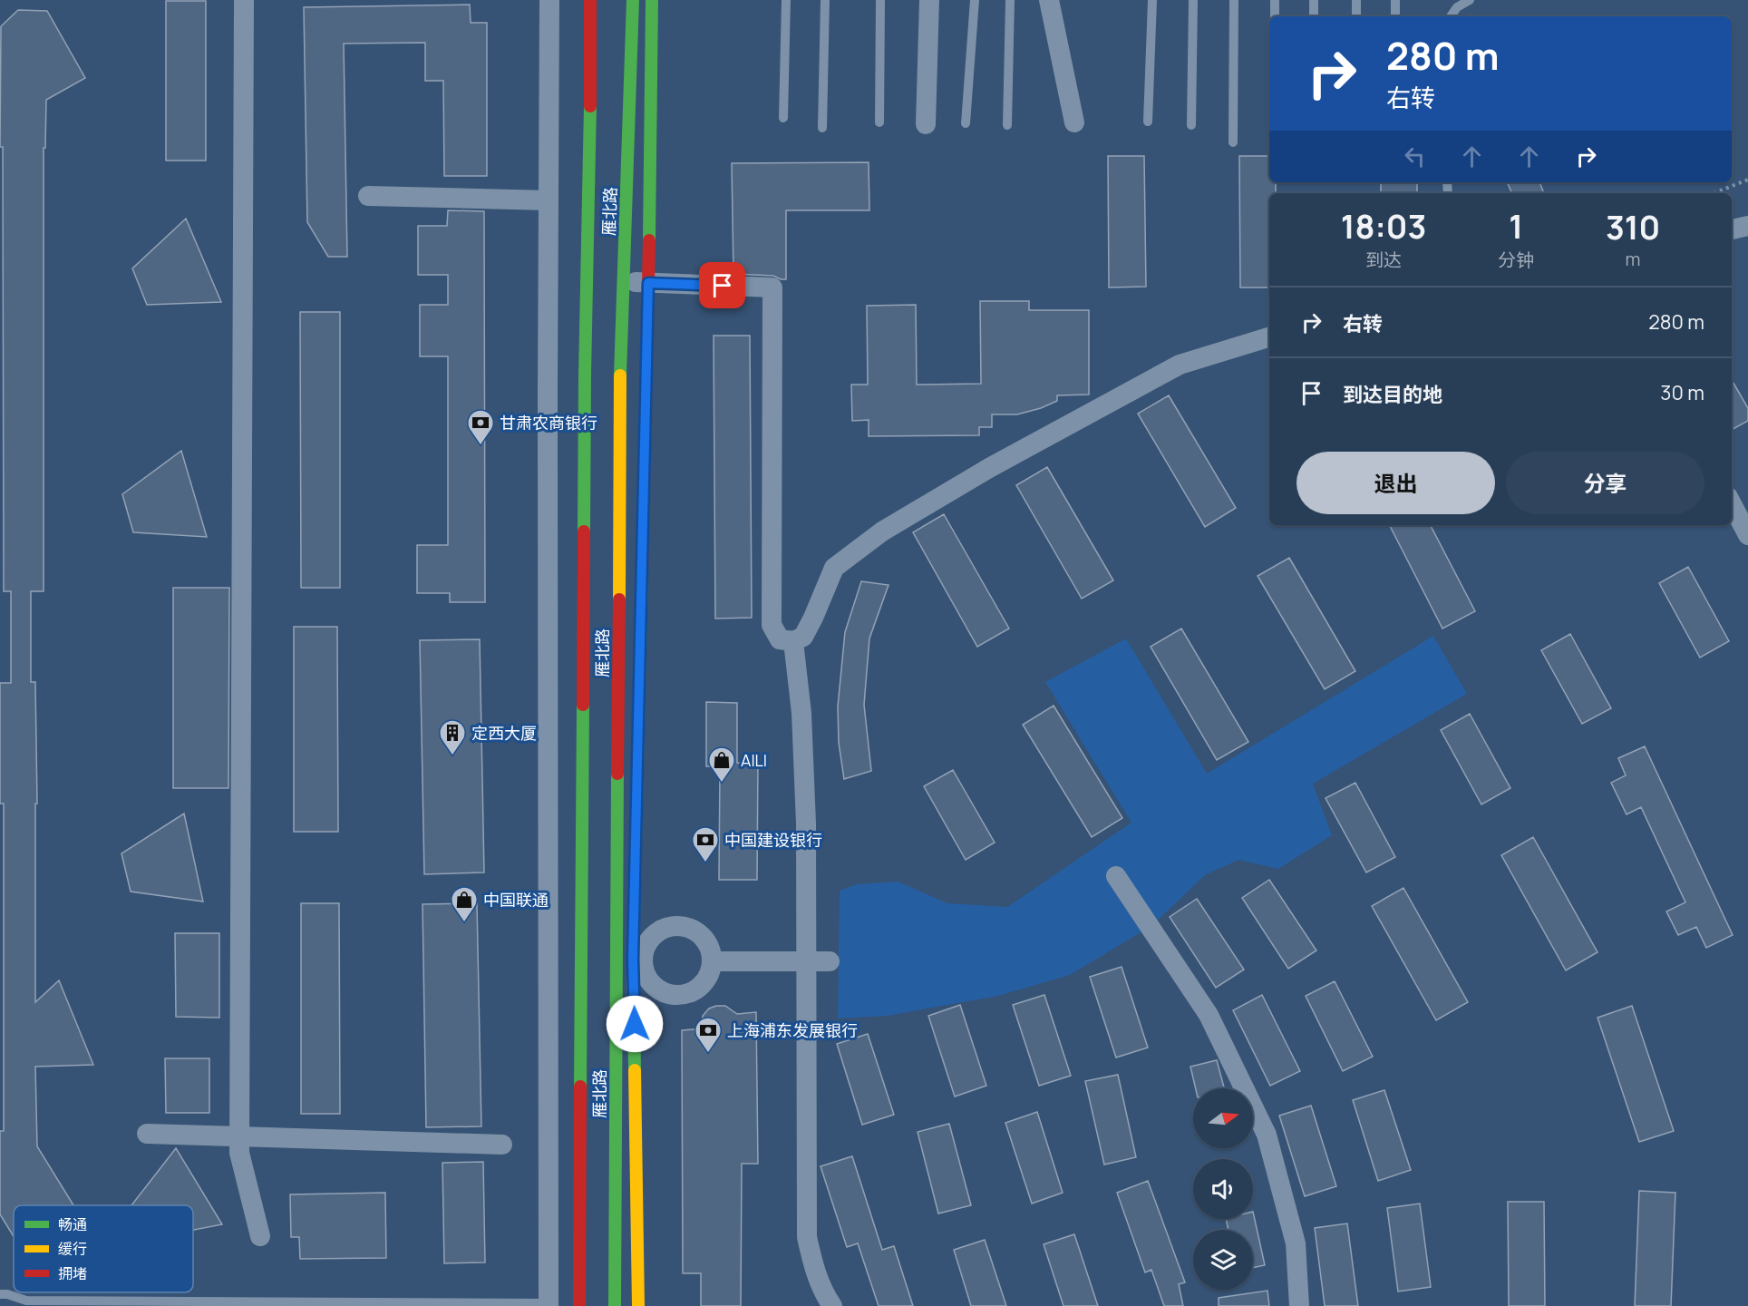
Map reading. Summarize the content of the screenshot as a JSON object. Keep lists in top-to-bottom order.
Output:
{
  "streets": {
    "main road": ["雁北路"]
  },
  "places": {
    "bank": ["甘肃农商银行", "中国建设银行", "上海浦东发展银行"],
    "building": ["定西大厦"],
    "shop": ["AILI", "中国联通"]
  },
  "legend": ["畅通", "缓行", "拥堵"],
  "north": "right",
  "page": {
    "turn": ["280 m", "右转"],
    "eta": [
      "18:03",
      "到达",
      "1",
      "分钟",
      "310",
      "m"
    ],
    "list": [
      {
        "name": "右转",
        "value": "280 m"
      },
      {
        "name": "到达目的地",
        "value": "30 m"
      }
    ],
    "buttons": ["退出", "分享"]
  }
}
